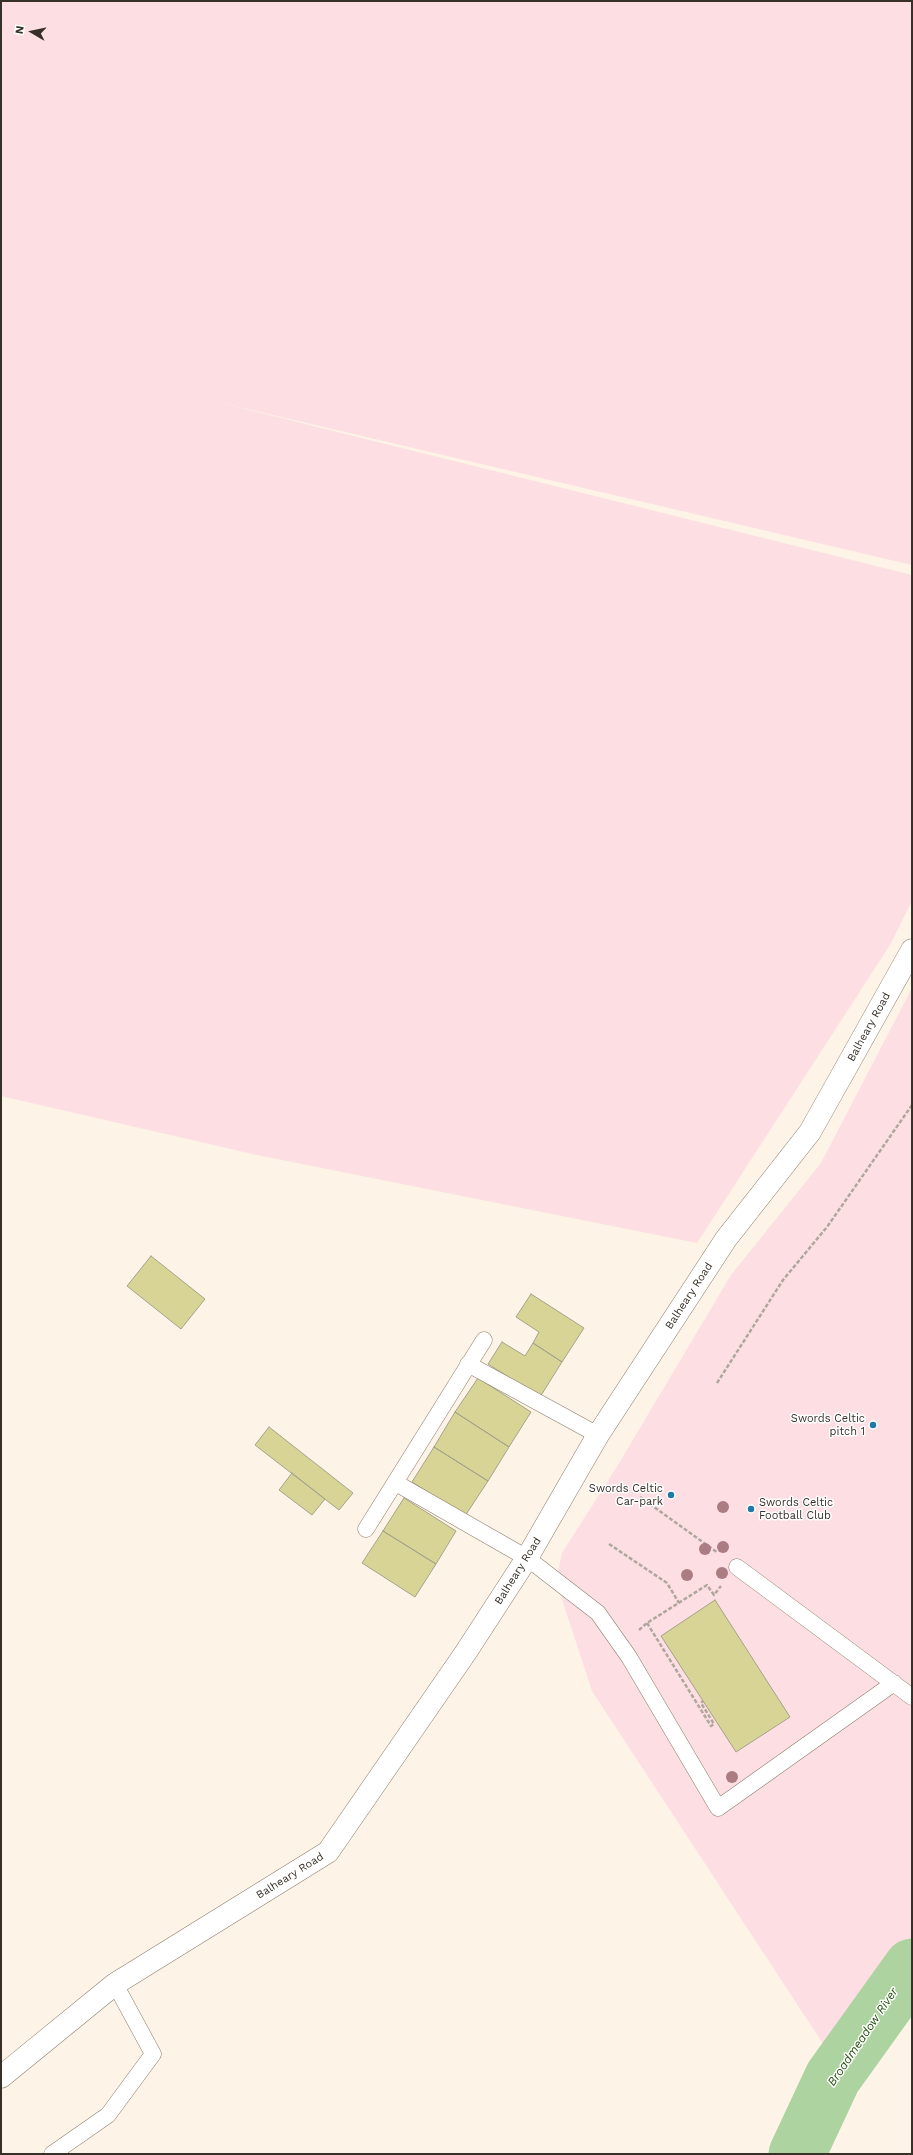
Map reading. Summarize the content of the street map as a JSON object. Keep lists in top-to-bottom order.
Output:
{
  "streets": {
    "street": ["Balheary Road"]
  },
  "water": ["Broadmeadow River"],
  "places": ["Swords Celtic pitch 1", "Swords Celtic Car-park", "Swords Celtic Football Club"],
  "north": "left"
}
